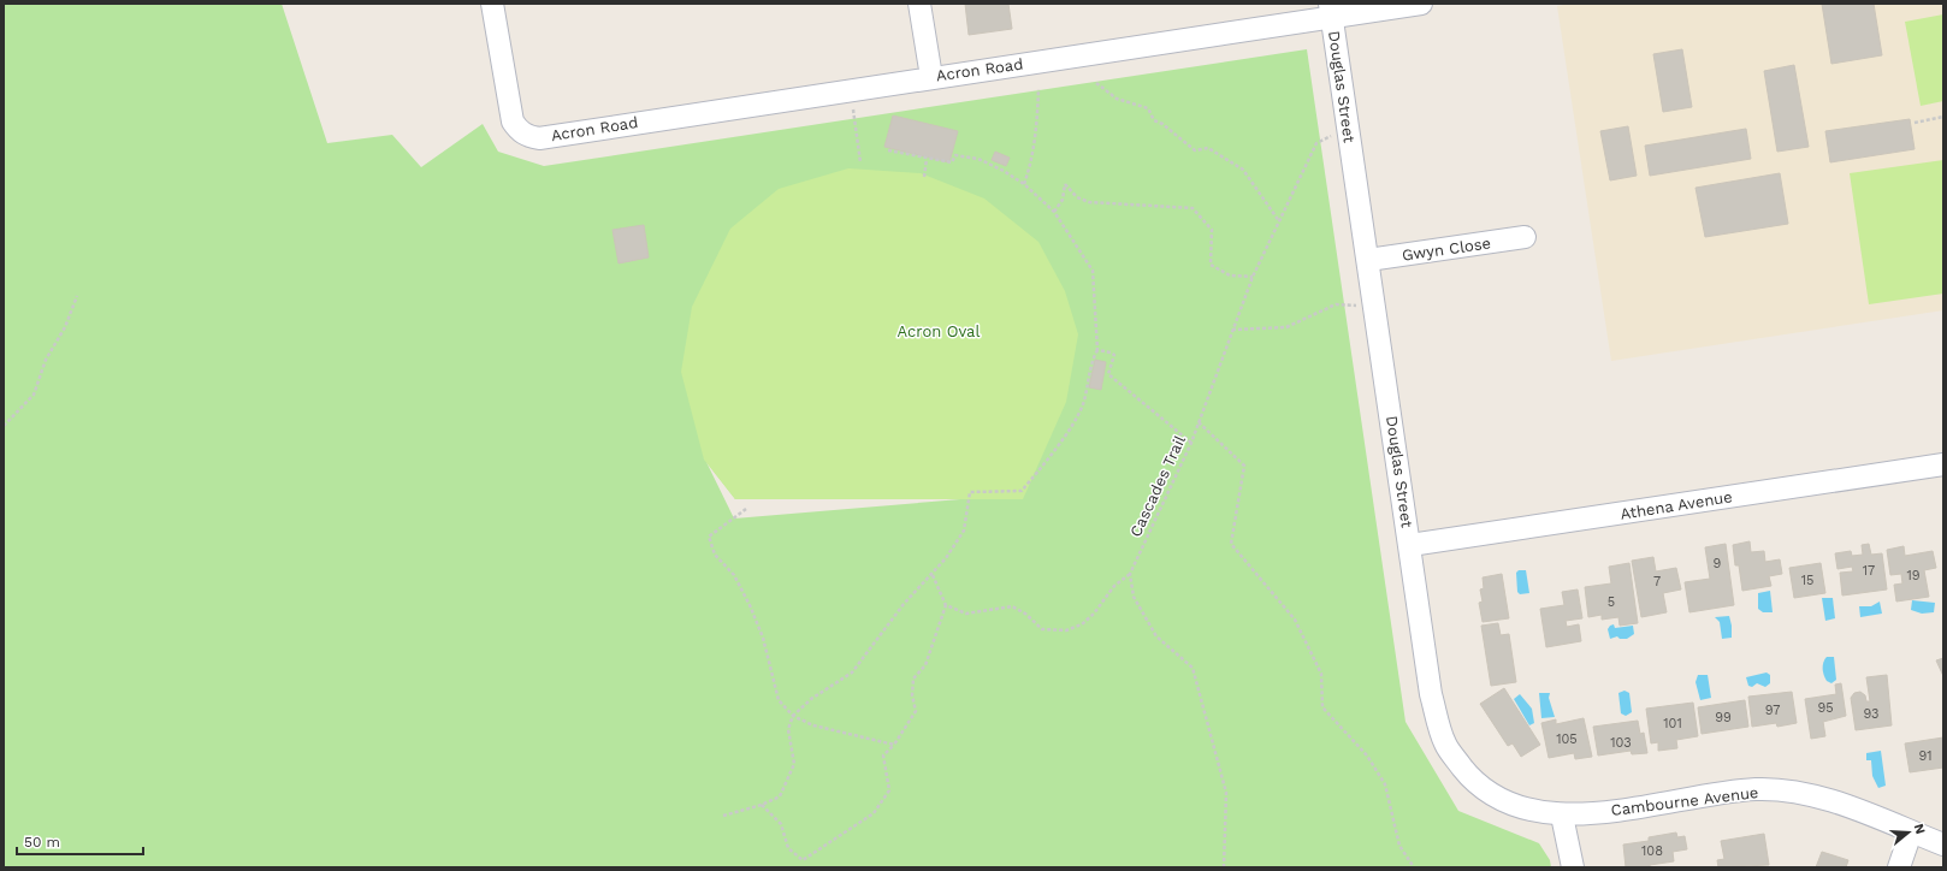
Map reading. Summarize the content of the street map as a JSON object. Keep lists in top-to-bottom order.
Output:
{
  "streets": {
    "street": [
      "Acron Road",
      "Douglas Street",
      "Gwyn Close",
      "Athena Avenue",
      "Cambourne Avenue"
    ],
    "path": ["Cascades Trail"]
  },
  "crossings": [
    ["Acron Road", "Douglas Street"],
    ["Douglas Street", "Gwyn Close"],
    ["Douglas Street", "Cascades Trail"],
    ["Douglas Street", "Athena Avenue"],
    ["Douglas Street", "Cambourne Avenue"]
  ],
  "parks": ["Acron Oval"],
  "house_numbers": [
    "9",
    "17",
    "19",
    "15",
    "7",
    "5",
    "95",
    "97",
    "93",
    "99",
    "101",
    "105",
    "103",
    "91",
    "108"
  ],
  "scale_bar": "50 m",
  "north": "right"
}
